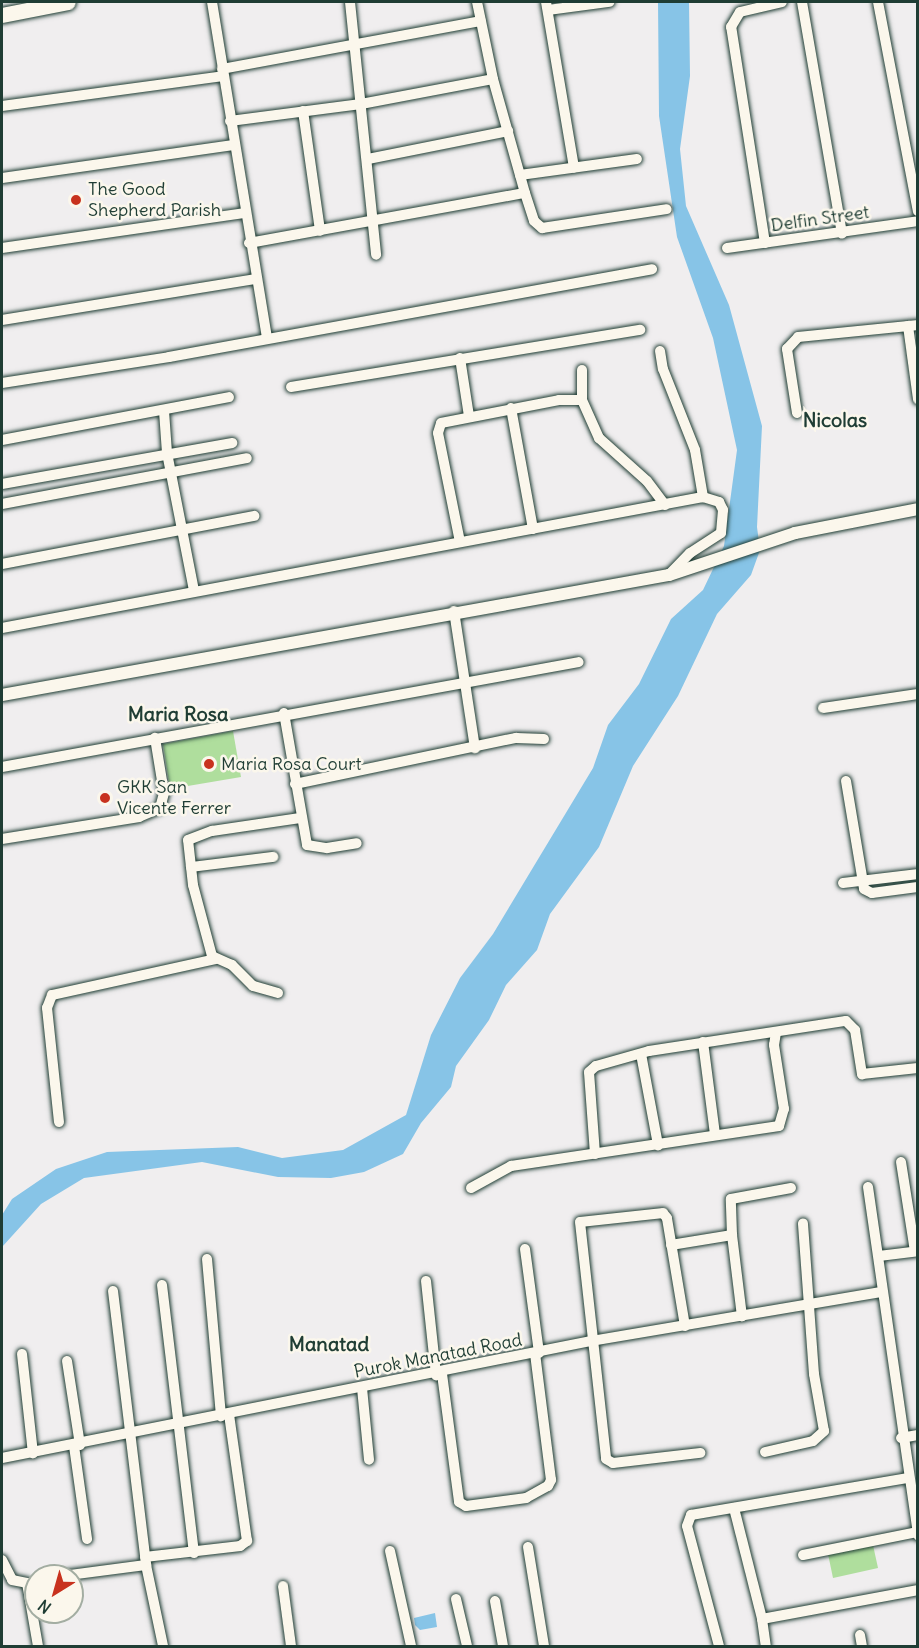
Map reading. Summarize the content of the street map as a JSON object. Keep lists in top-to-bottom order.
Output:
{
  "streets": {
    "street": ["Delfin Street", "Purok Manatad Road"]
  },
  "districts": ["Nicolas", "Maria Rosa", "Manatad"],
  "places": ["The Good Shepherd Parish", "Maria Rosa Court", "GKK San Vicente Ferrer"],
  "north": "bottom left"
}
